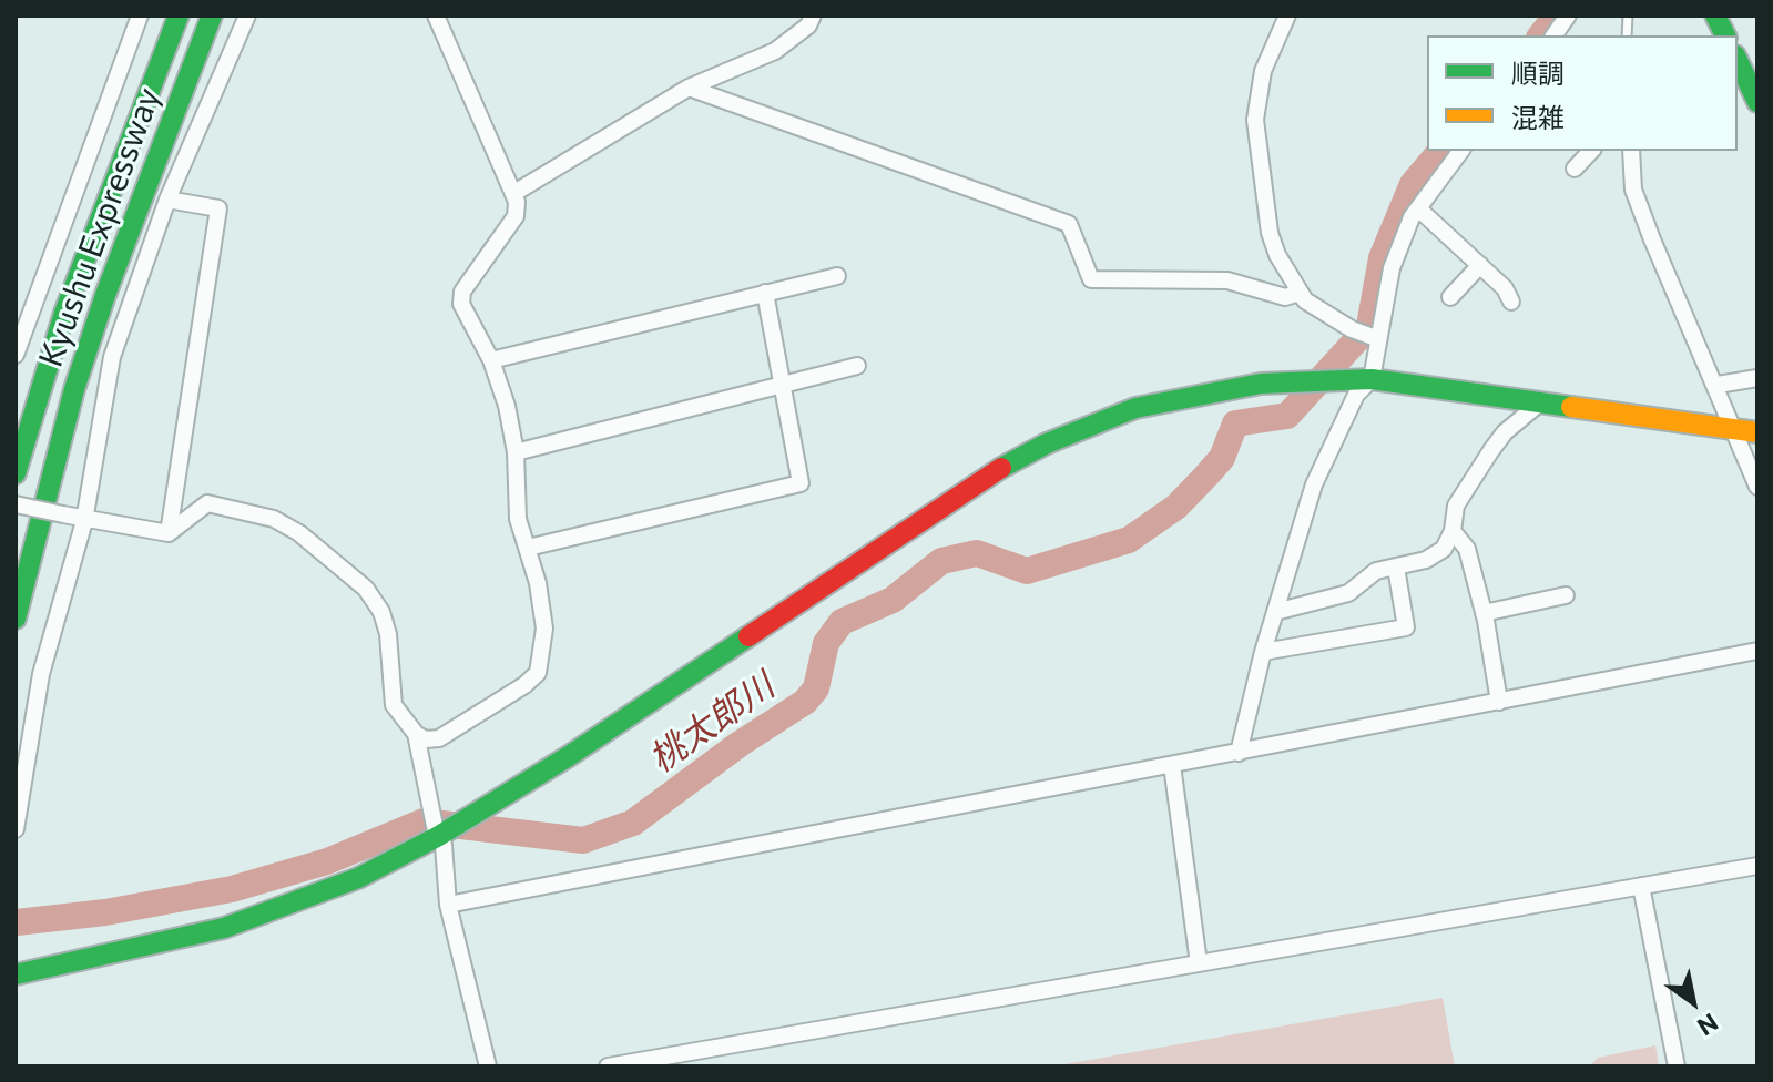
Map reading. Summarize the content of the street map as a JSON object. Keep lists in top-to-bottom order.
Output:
{
  "streets": {
    "main road": ["Kyushu Expressway"]
  },
  "water": ["桃太郎川"],
  "legend": ["順調", "混雑"],
  "north": "bottom right"
}
